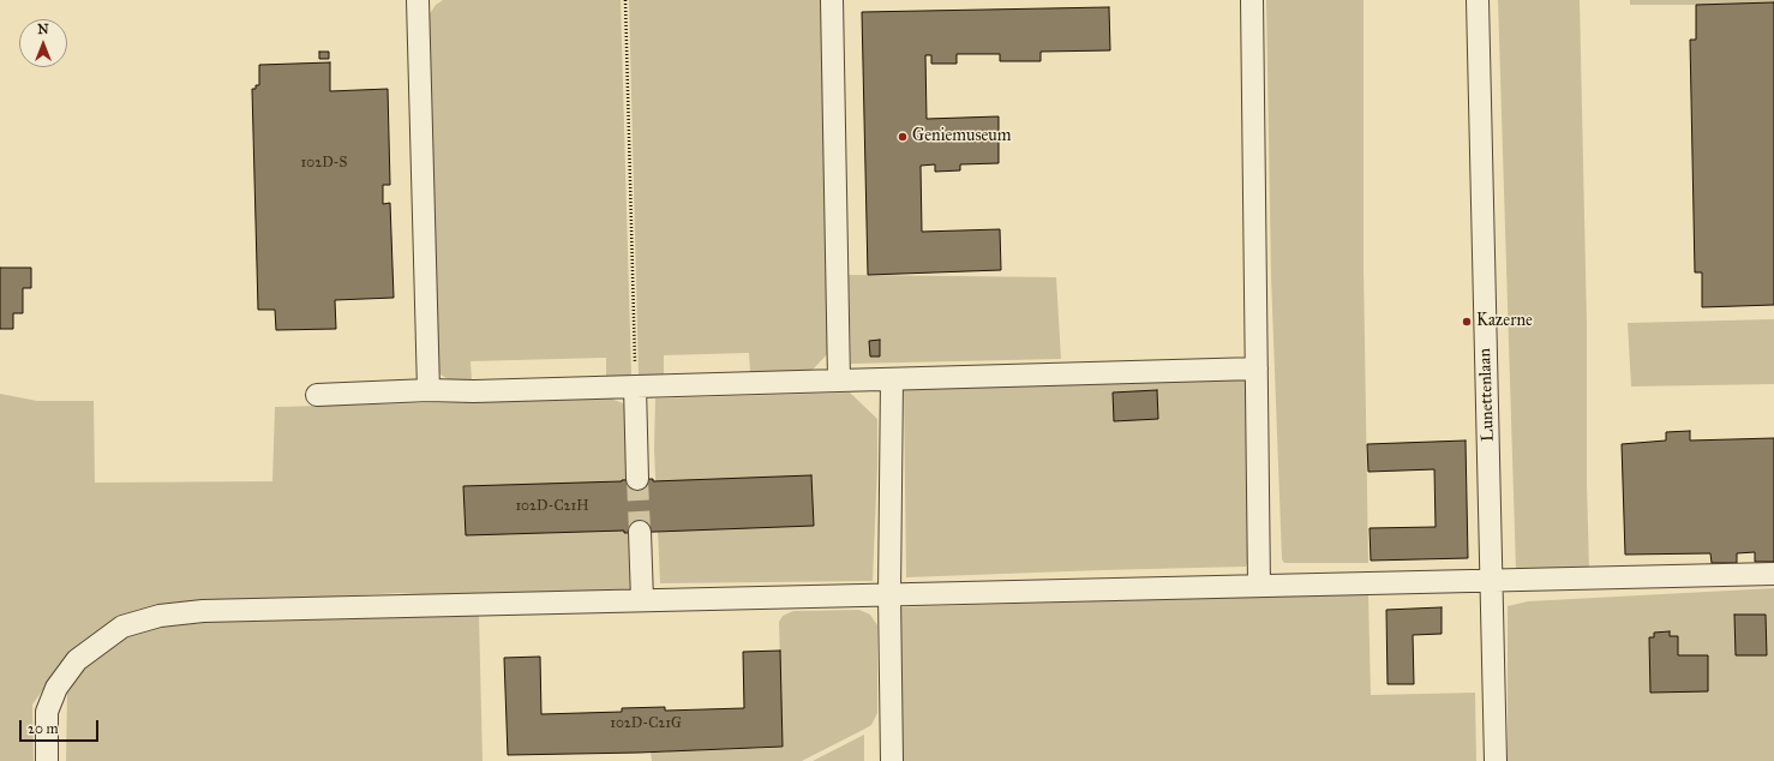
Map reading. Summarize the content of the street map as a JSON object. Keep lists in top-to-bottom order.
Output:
{
  "streets": {
    "street": ["Lunettenlaan"]
  },
  "places": ["Geniemuseum", "Kazerne"],
  "house_numbers": ["102D-S", "102D-C21H", "102D-C21G"],
  "scale_bar": "20 m",
  "north": "top"
}
